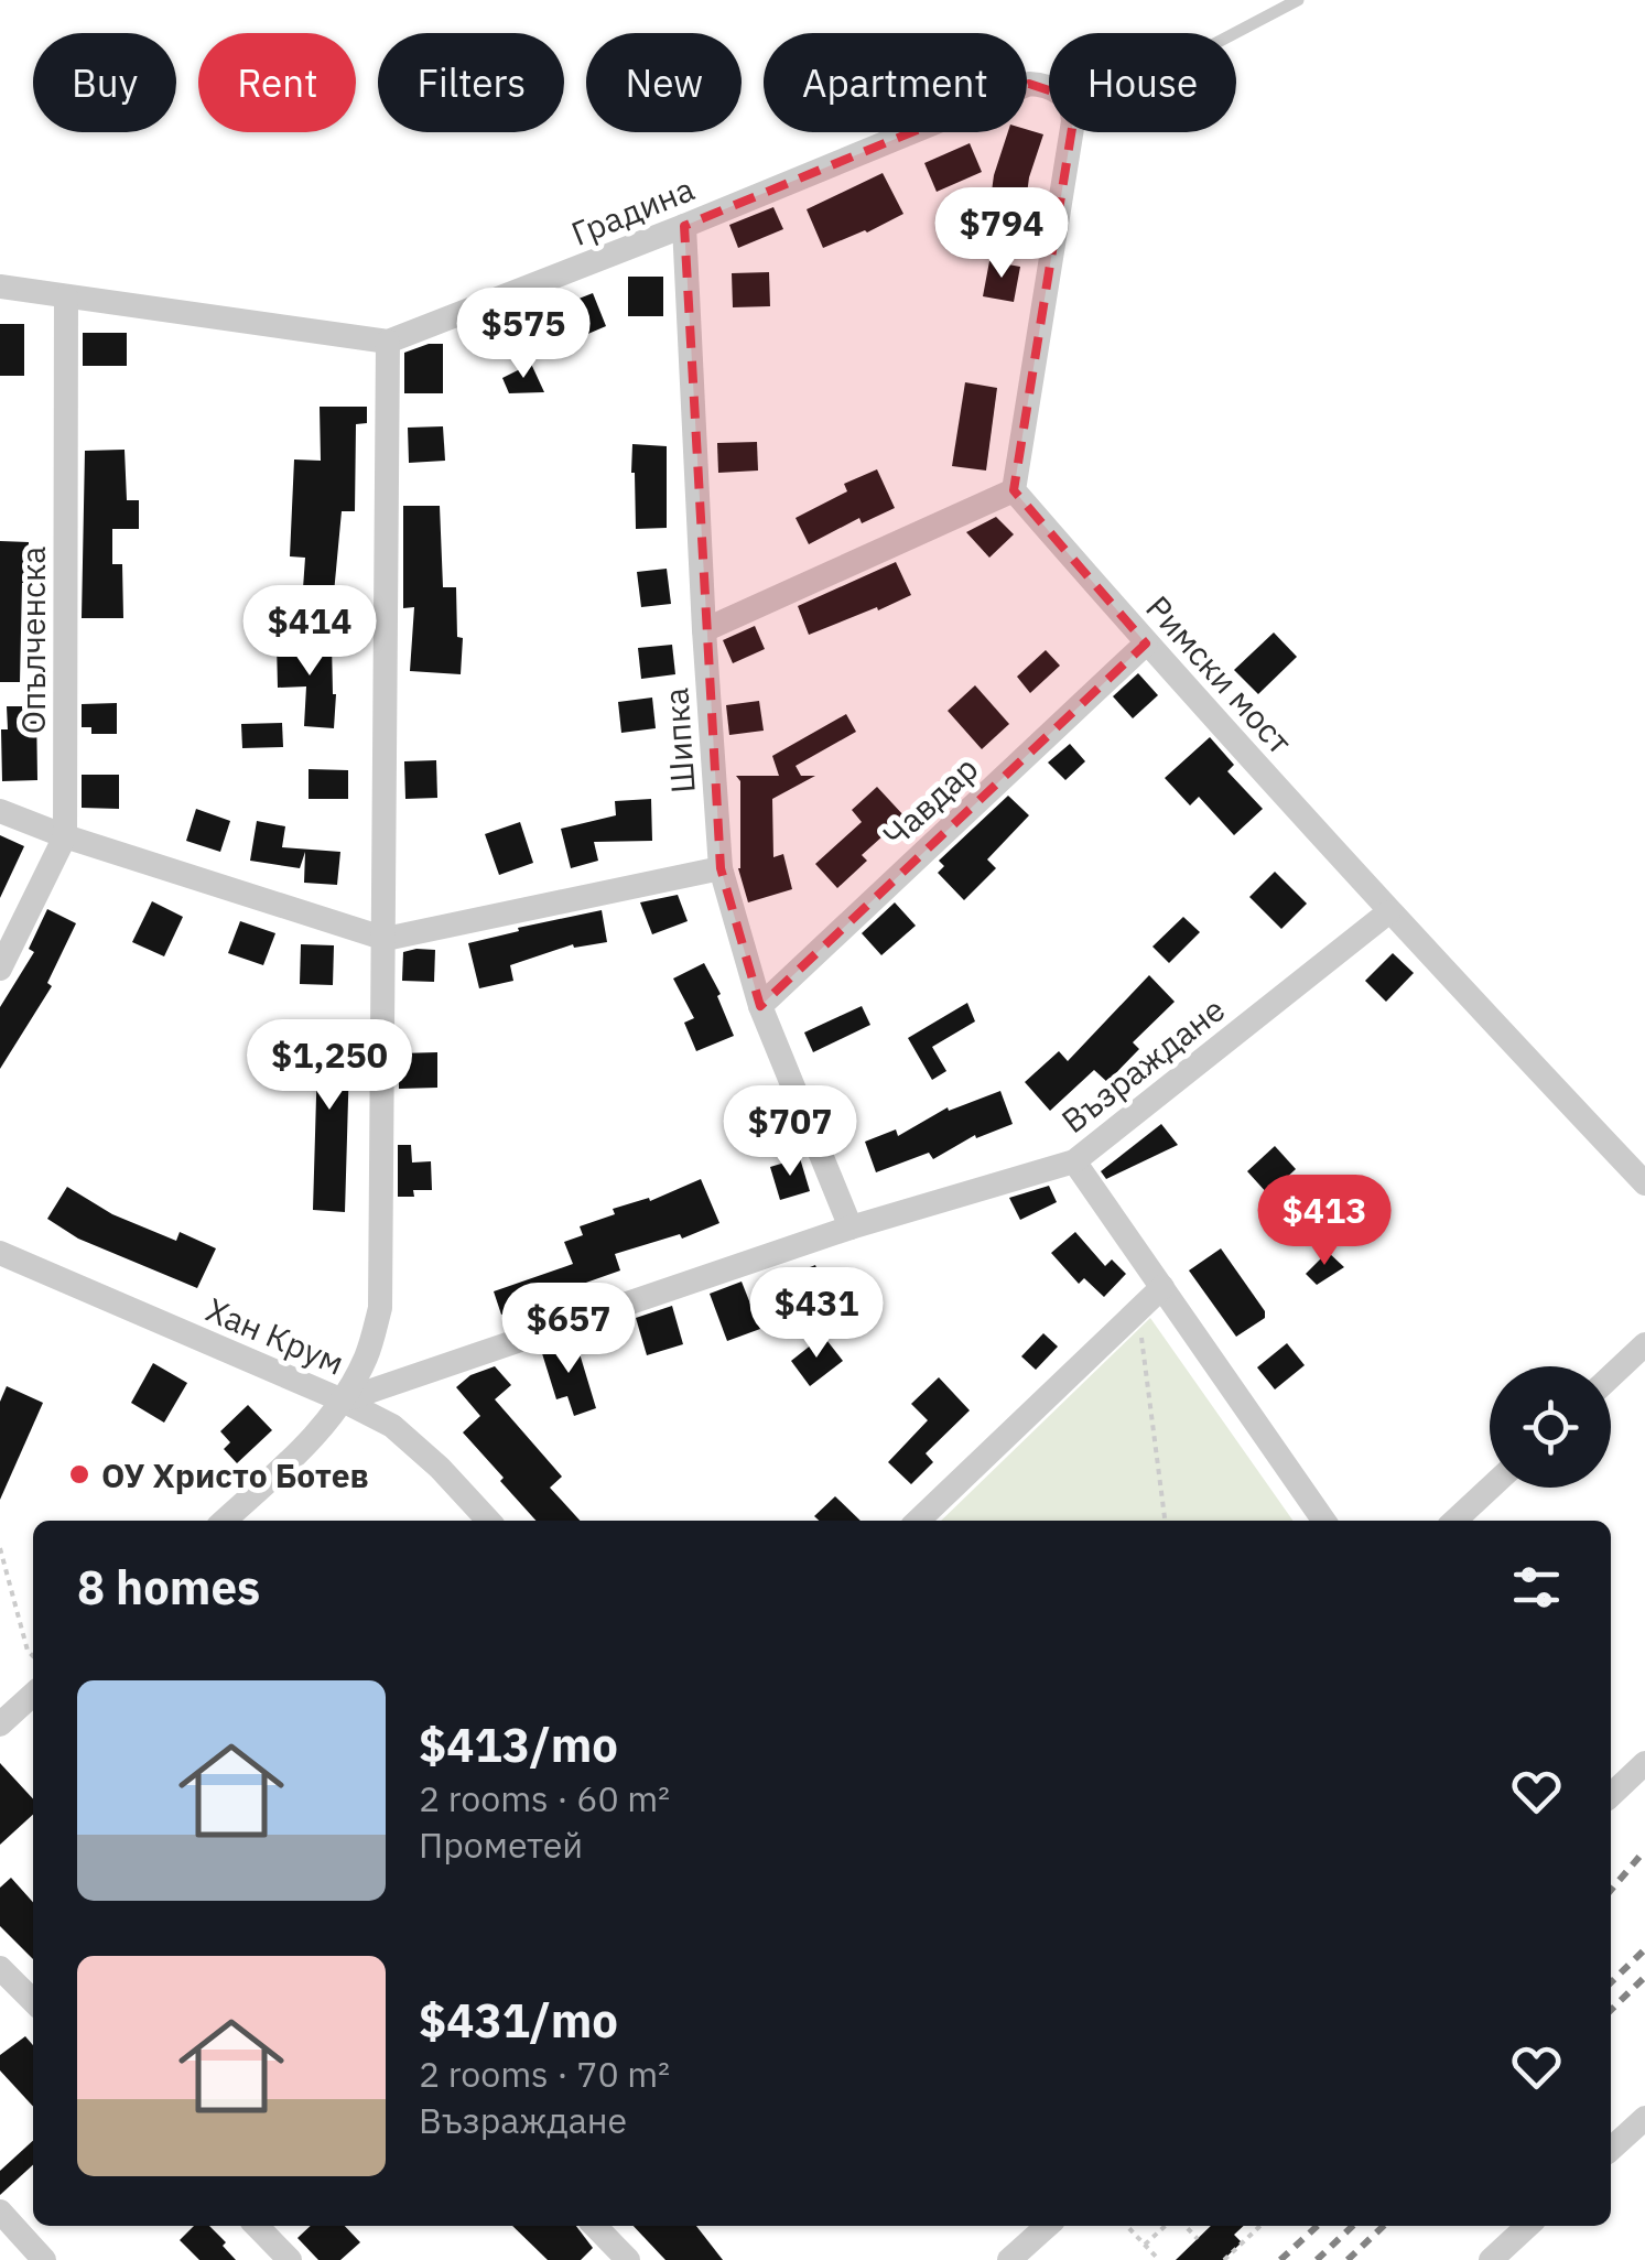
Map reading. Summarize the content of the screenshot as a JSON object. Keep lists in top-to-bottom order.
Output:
{
  "streets": {
    "street": [
      "Градина",
      "Опълченска",
      "Римски мост",
      "Шипка",
      "Чавдар",
      "Възраждане",
      "Хан Крум"
    ]
  },
  "crossings": [
    ["Градина", "Опълченска"],
    ["Градина", "Шипка"],
    ["Римски мост", "Чавдар"],
    ["Римски мост", "Възраждане"],
    ["Шипка", "Чавдар"],
    ["Шипка", "Възраждане"],
    ["Възраждане", "Хан Крум"]
  ],
  "places": ["ОУ Христо Ботев"],
  "page": {
    "chip": [
      "Buy",
      "Rent",
      "Filters",
      "New",
      "Apartment",
      "House"
    ],
    "price": [
      "$794",
      "$575",
      "$414",
      "$1,250",
      "$707",
      "$413",
      "$431",
      "$657"
    ],
    "heading": "8 homes",
    "list": [
      {
        "name": "$413/mo",
        "note": "2 rooms · 60 m² · Прометей"
      },
      {
        "name": "$431/mo",
        "note": "2 rooms · 70 m² · Възраждане"
      }
    ]
  }
}
